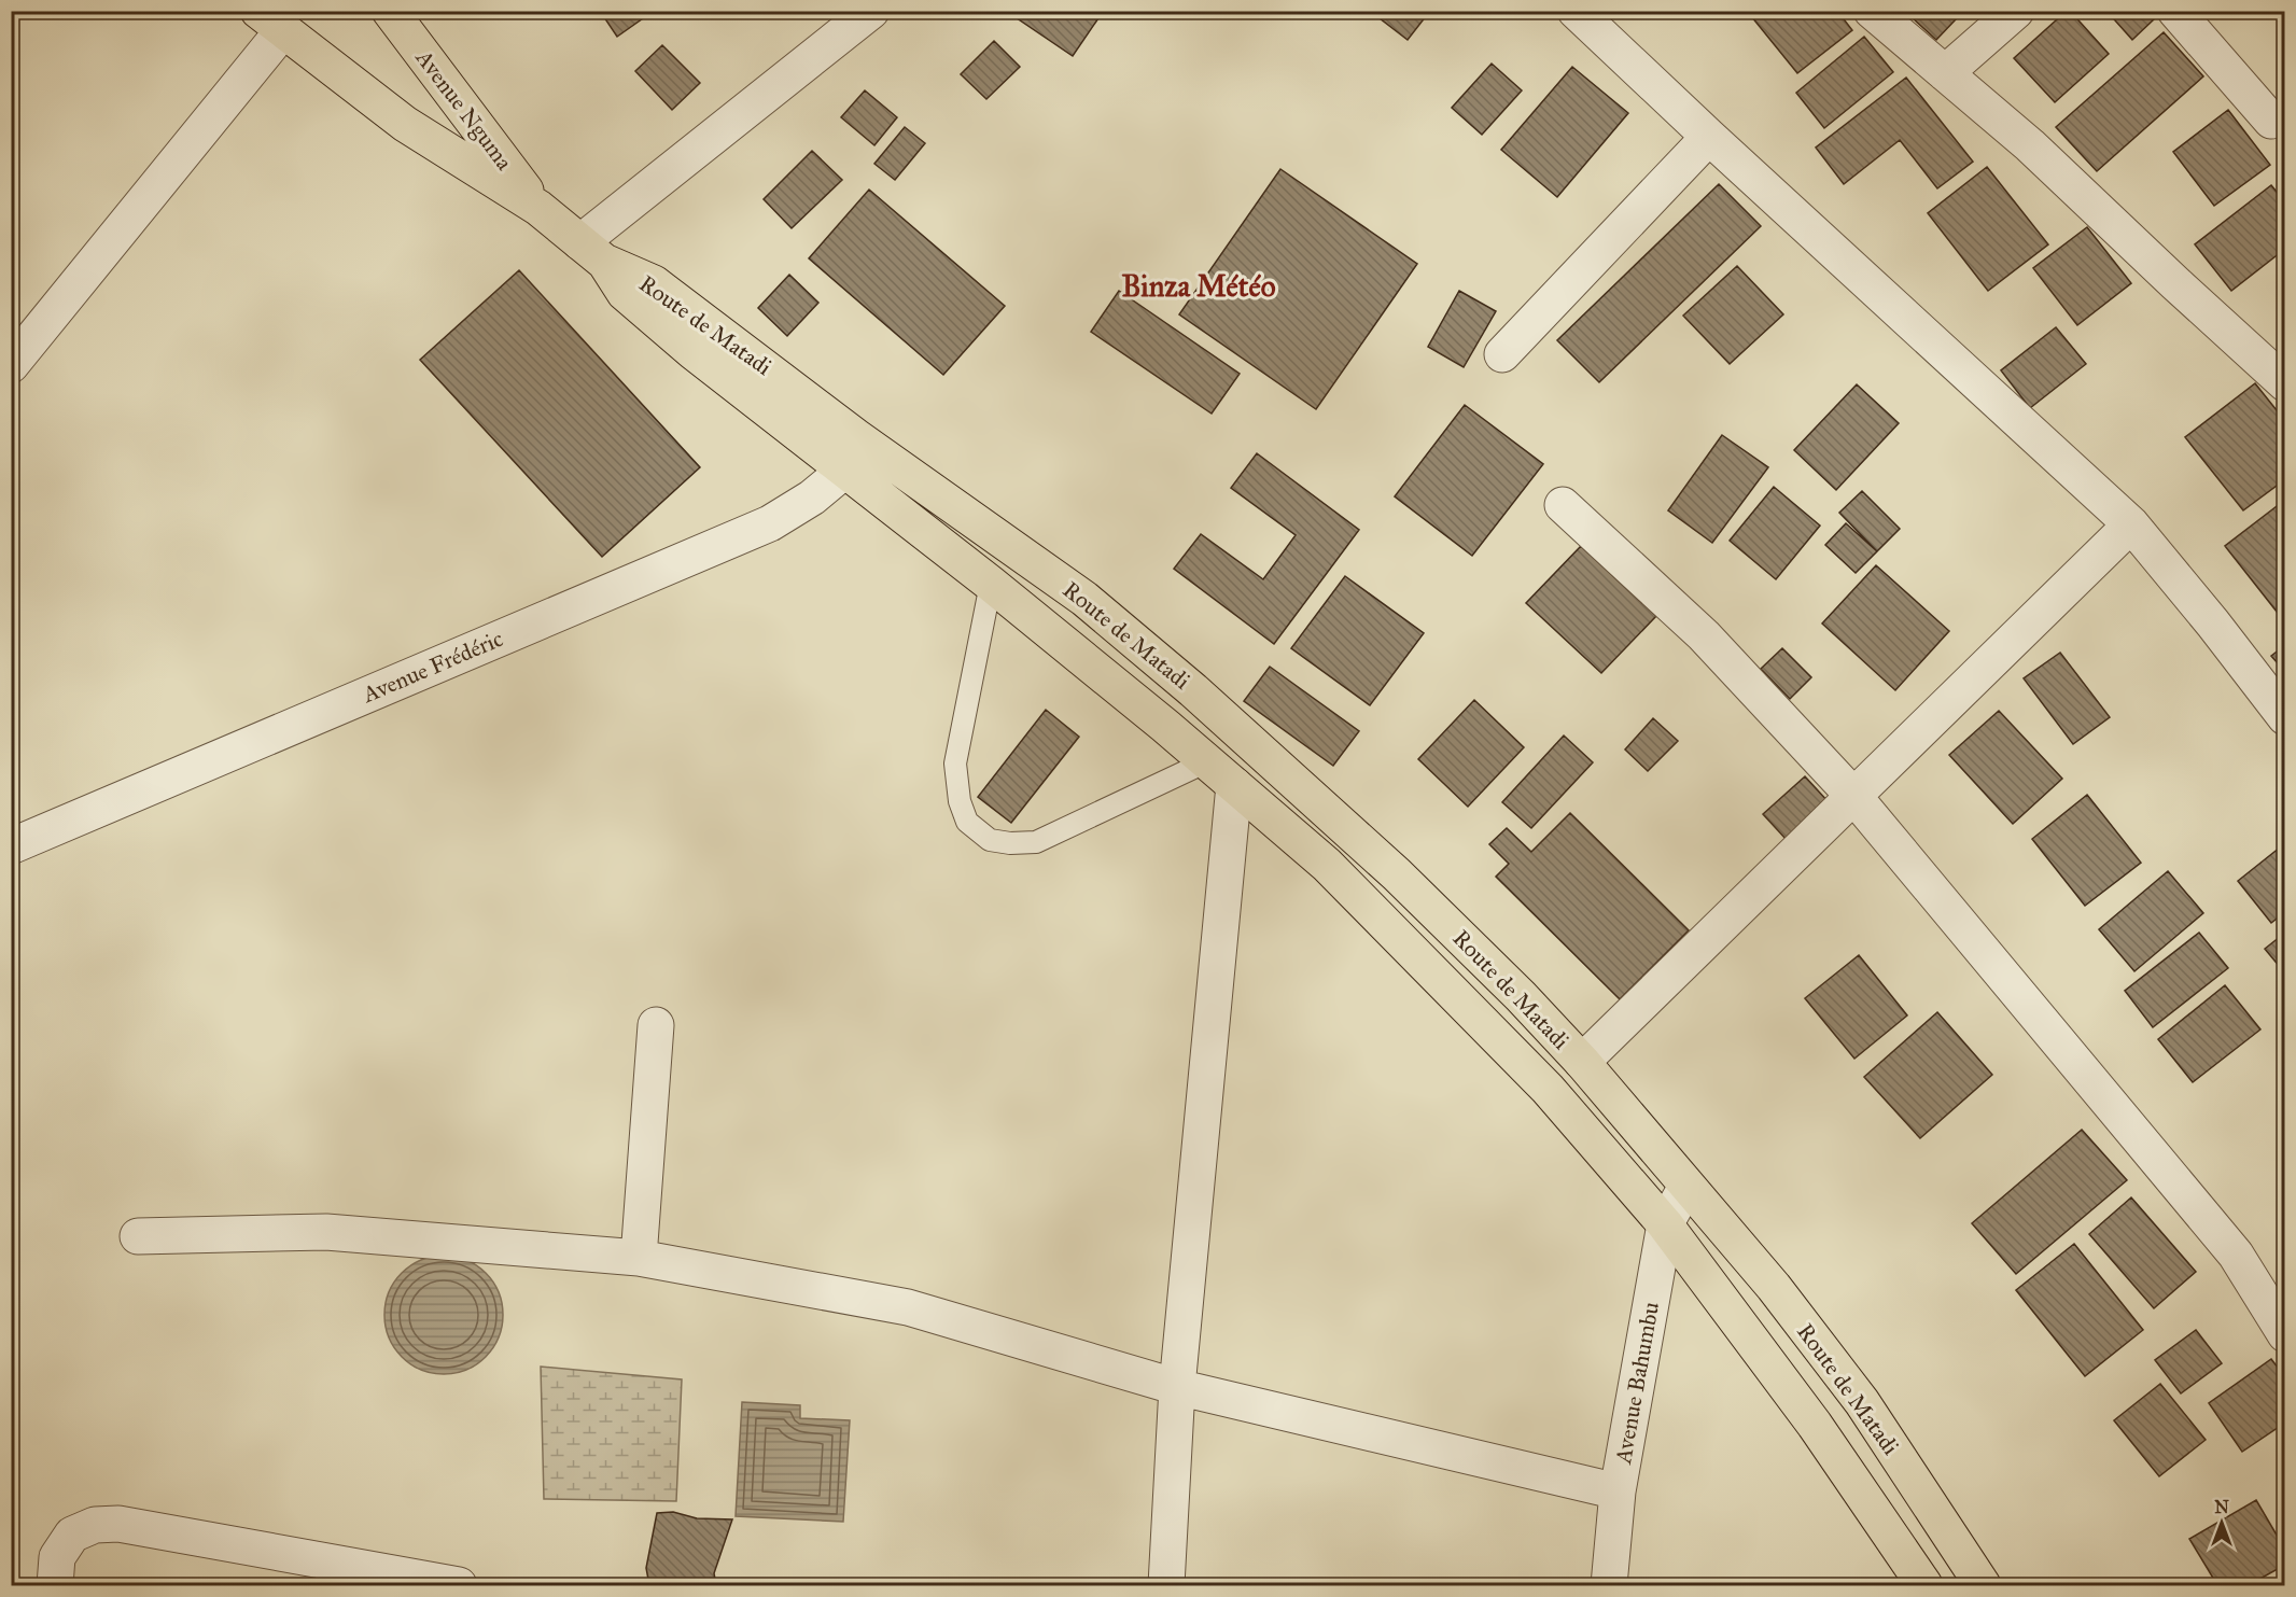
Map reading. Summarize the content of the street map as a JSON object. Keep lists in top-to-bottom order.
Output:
{
  "streets": {
    "main road": ["Avenue Nguma", "Route de Matadi"],
    "street": ["Avenue Frédéric", "Avenue Bahumbu"]
  },
  "crossings": [
    ["Route de Matadi", "Avenue Frédéric"],
    ["Route de Matadi", "Avenue Bahumbu"]
  ],
  "districts": ["Binza Météo"],
  "north": "top"
}
